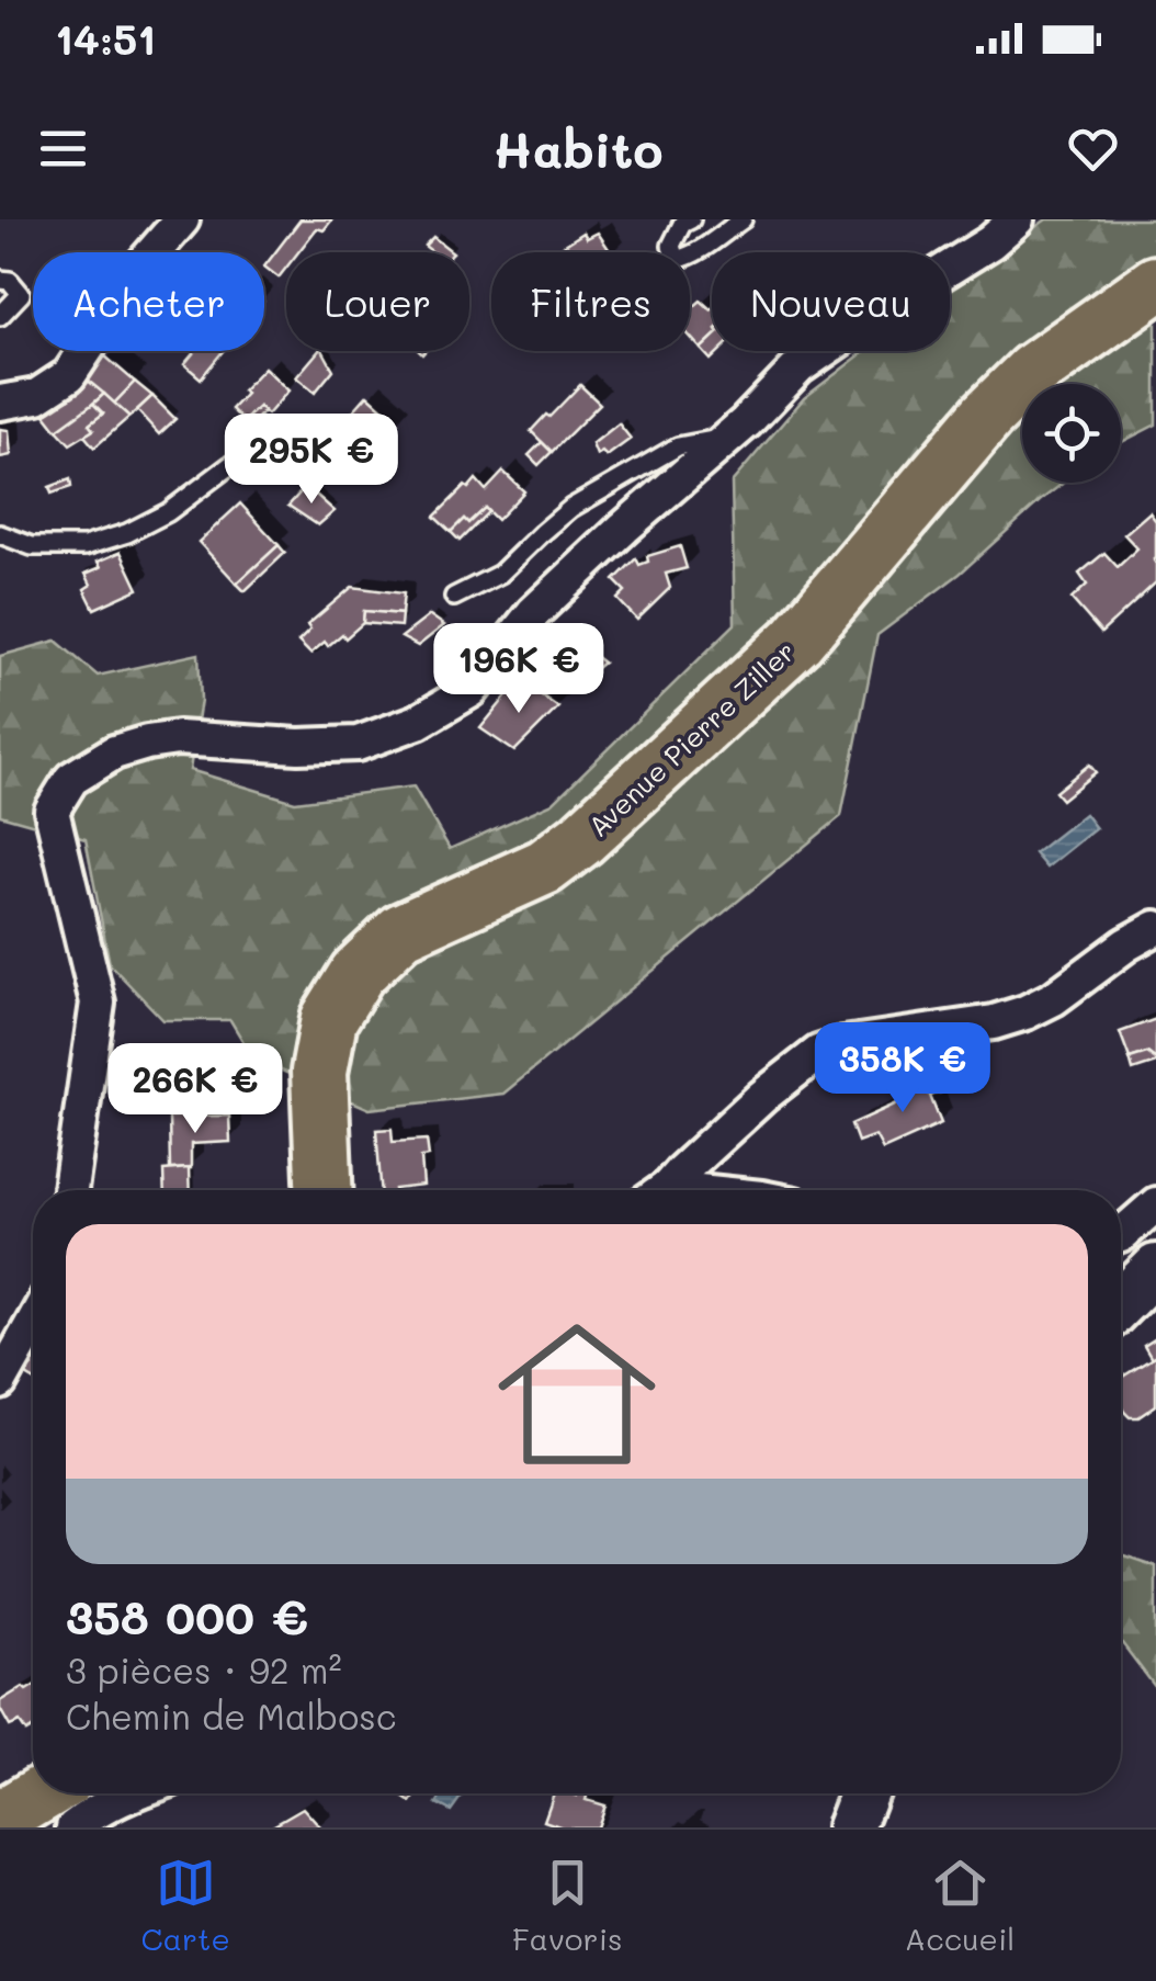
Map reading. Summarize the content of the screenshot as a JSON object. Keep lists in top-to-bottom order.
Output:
{
  "streets": {
    "main road": ["Avenue Pierre Ziller"]
  },
  "page": {
    "status": "14:51",
    "header": "Habito",
    "chip": [
      "Acheter",
      "Louer",
      "Filtres",
      "Nouveau"
    ],
    "price": [
      "295K €",
      "196K €",
      "358K €",
      "266K €"
    ],
    "list": [
      {
        "name": "358 000 €",
        "note": "3 pièces · 92 m² · Chemin de Malbosc"
      }
    ],
    "tabs": ["Carte", "Favoris", "Accueil"]
  }
}
